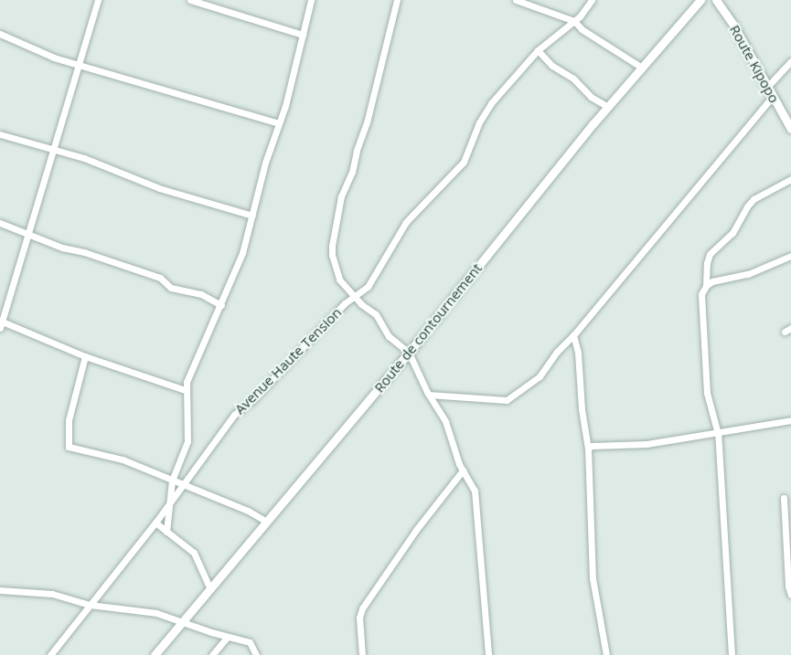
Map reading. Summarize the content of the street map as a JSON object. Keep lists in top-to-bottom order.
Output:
{
  "streets": {
    "street": ["Route Kipopo", "Route de contournement", "Avenue Haute Tension"]
  }
}
